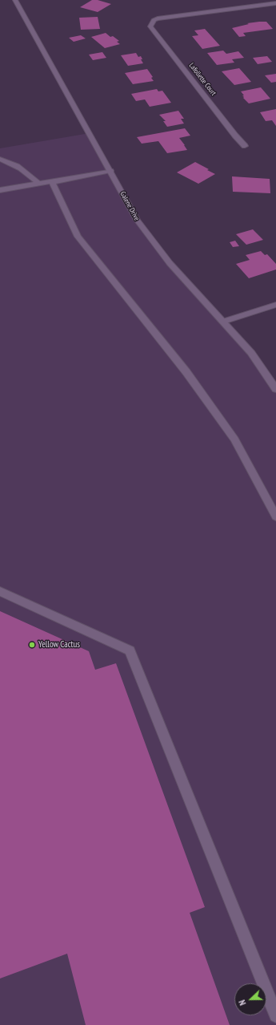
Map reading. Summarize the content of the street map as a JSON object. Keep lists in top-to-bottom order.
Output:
{
  "streets": {
    "street": ["Lafollette Court", "Galene Drive"]
  },
  "places": ["Yellow Cactus"],
  "north": "left"
}
